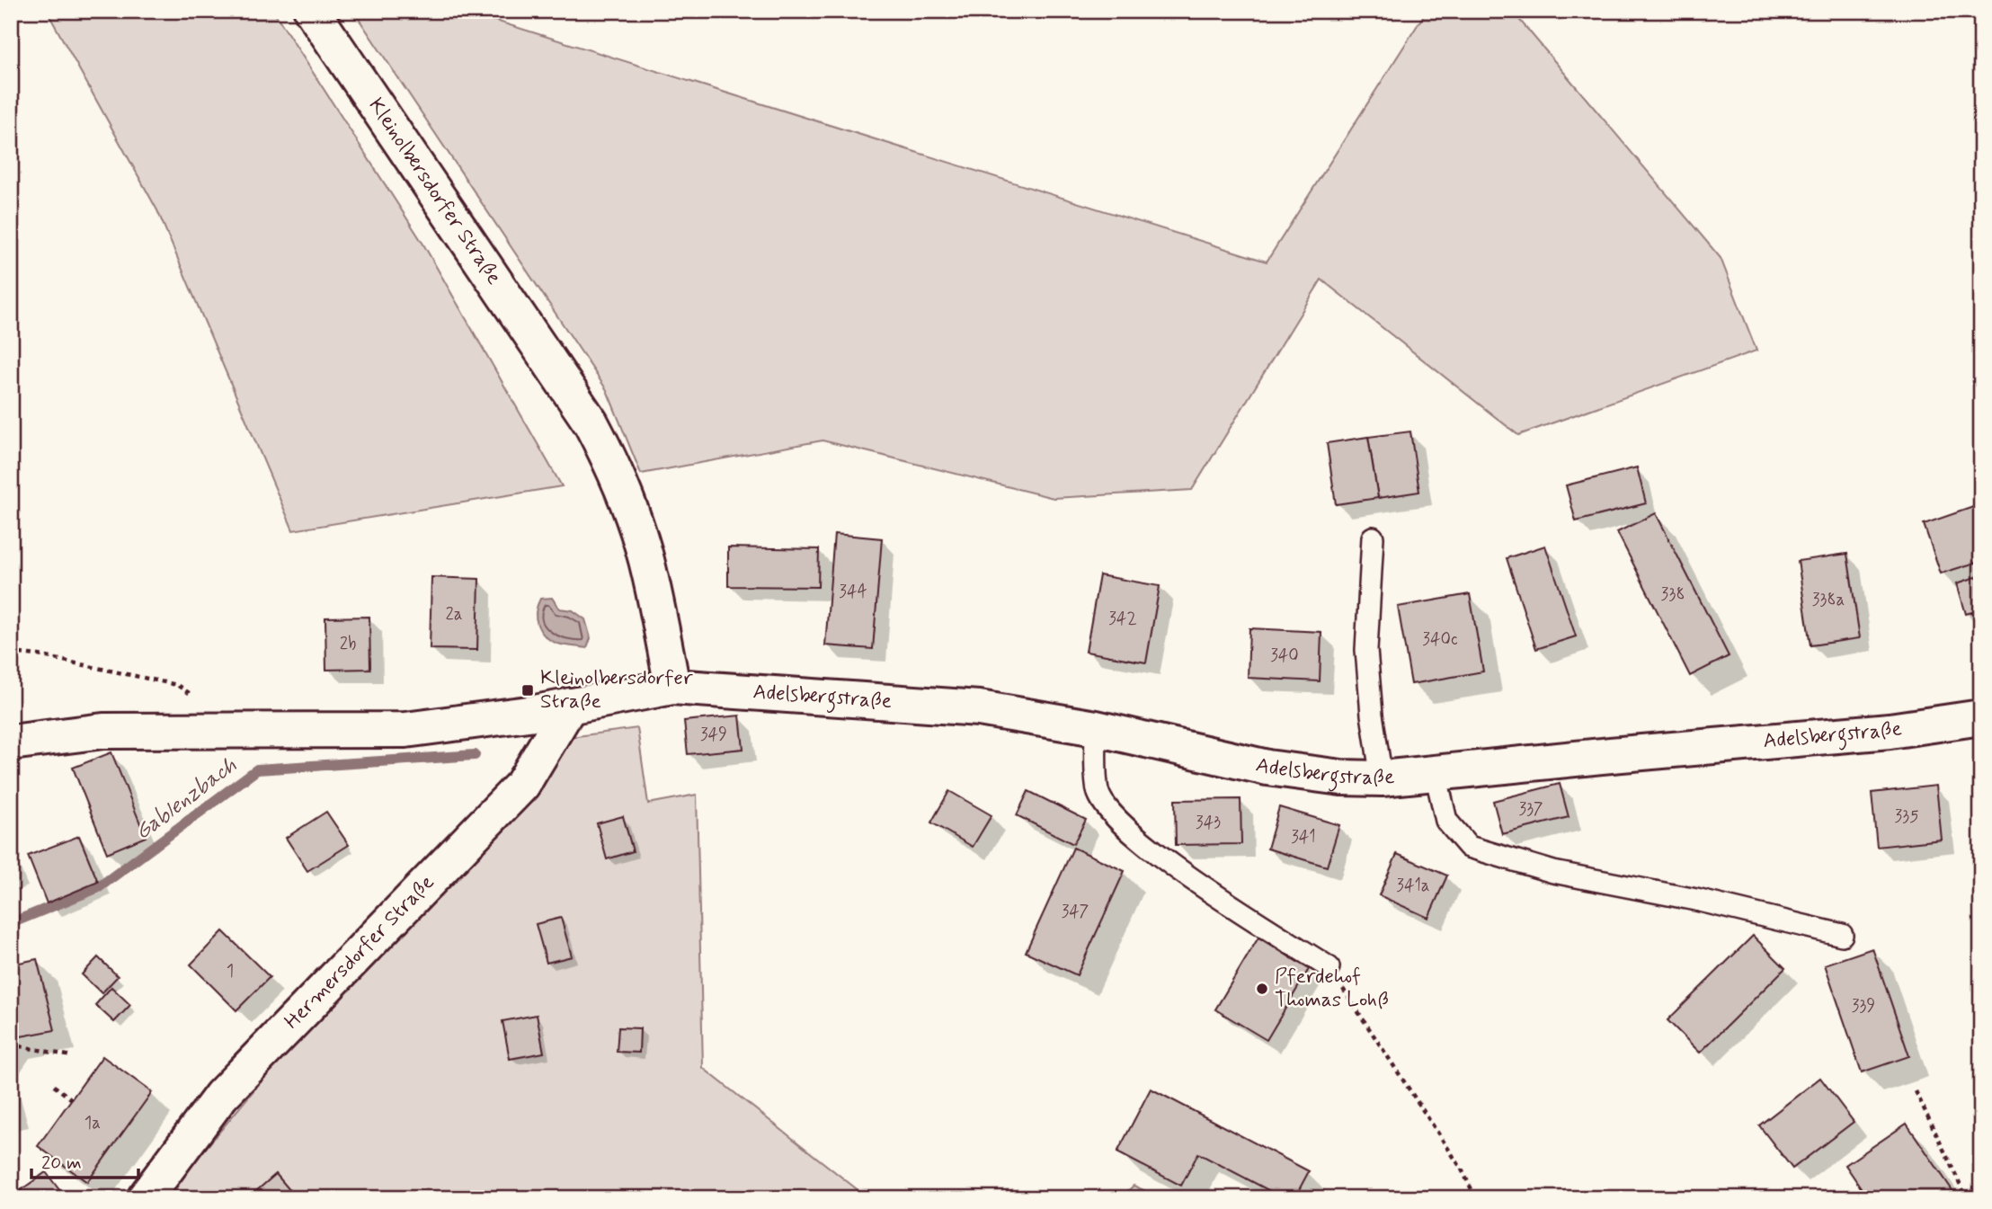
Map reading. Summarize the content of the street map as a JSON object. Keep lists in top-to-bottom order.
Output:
{
  "streets": {
    "street": ["Kleinolbersdorfer Straße", "Adelsbergstraße", "Hermersdorfer Straße"]
  },
  "crossings": [
    ["Kleinolbersdorfer Straße", "Adelsbergstraße"]
  ],
  "water": ["Gablenzbach"],
  "places": {
    "transit": ["Kleinolbersdorfer Straße"],
    "other": ["Pferdehof Thomas Lohß"]
  },
  "house_numbers": [
    "344",
    "338",
    "338a",
    "2a",
    "342",
    "340c",
    "2b",
    "340",
    "349",
    "337",
    "335",
    "343",
    "341",
    "341a",
    "347",
    "1",
    "339",
    "1a"
  ],
  "scale_bar": "20 m"
}
